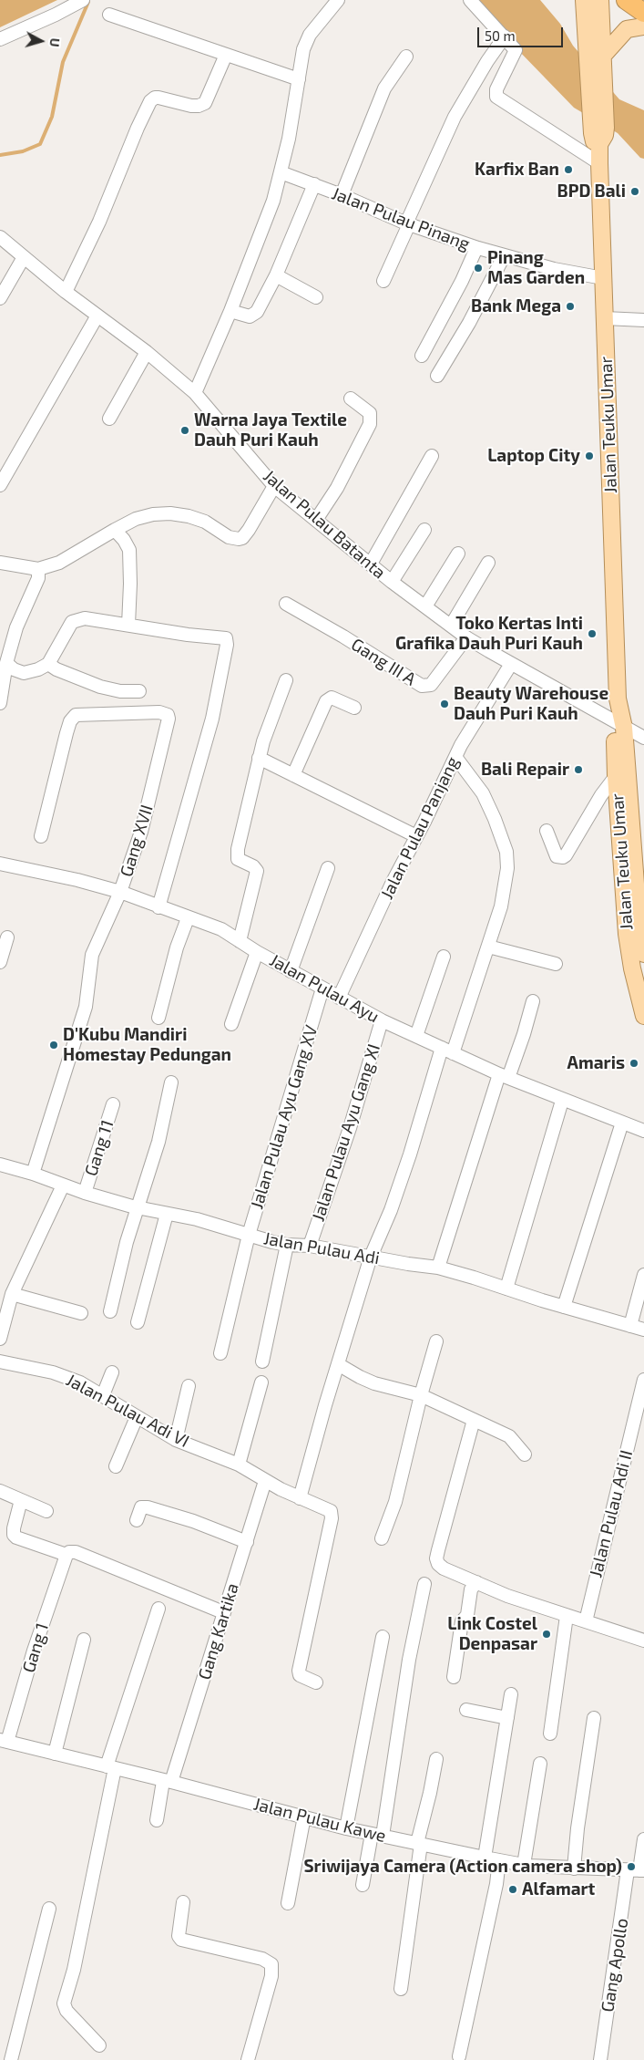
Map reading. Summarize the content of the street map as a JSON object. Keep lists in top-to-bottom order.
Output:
{
  "streets": {
    "main road": ["Jalan Teuku Umar"],
    "street": [
      "Jalan Pulau Pinang",
      "Jalan Pulau Batanta",
      "Gang III A",
      "Jalan Pulau Panjang",
      "Gang XVII",
      "Jalan Pulau Ayu",
      "Jalan Pulau Ayu Gang XV",
      "Jalan Pulau Ayu Gang XI",
      "Gang 11",
      "Jalan Pulau Adi",
      "Jalan Pulau Adi VI",
      "Jalan Pulau Adi II",
      "Gang Kartika",
      "Gang 1",
      "Jalan Pulau Kawe",
      "Gang Apollo"
    ]
  },
  "crossings": [
    ["Jalan Pulau Pinang", "Jalan Teuku Umar"],
    ["Jalan Teuku Umar", "Jalan Pulau Batanta"],
    ["Jalan Pulau Batanta", "Gang III A"],
    ["Jalan Pulau Batanta", "Jalan Pulau Panjang"],
    ["Jalan Pulau Panjang", "Jalan Pulau Ayu"],
    ["Gang XVII", "Jalan Pulau Ayu"],
    ["Gang XVII", "Jalan Pulau Adi"],
    ["Jalan Pulau Ayu", "Jalan Pulau Ayu Gang XV"],
    ["Jalan Pulau Ayu", "Jalan Pulau Ayu Gang XI"],
    ["Jalan Pulau Ayu Gang XV", "Jalan Pulau Adi"],
    ["Jalan Pulau Ayu Gang XI", "Jalan Pulau Adi"],
    ["Gang 11", "Jalan Pulau Adi"],
    ["Jalan Pulau Adi VI", "Gang Kartika"],
    ["Gang Kartika", "Jalan Pulau Kawe"],
    ["Gang 1", "Jalan Pulau Kawe"],
    ["Jalan Pulau Kawe", "Gang Apollo"]
  ],
  "places": [
    "Karfix Ban",
    "BPD Bali",
    "Pinang Mas Garden",
    "Bank Mega",
    "Warna Jaya Textile Dauh Puri Kauh",
    "Laptop City",
    "Toko Kertas Inti Grafika Dauh Puri Kauh",
    "Beauty Warehouse Dauh Puri Kauh",
    "Bali Repair",
    "D'Kubu Mandiri Homestay Pedungan",
    "Amaris",
    "Link Costel Denpasar",
    "Sriwijaya Camera (Action camera shop)",
    "Alfamart"
  ],
  "scale_bar": "50 m",
  "north": "right"
}
